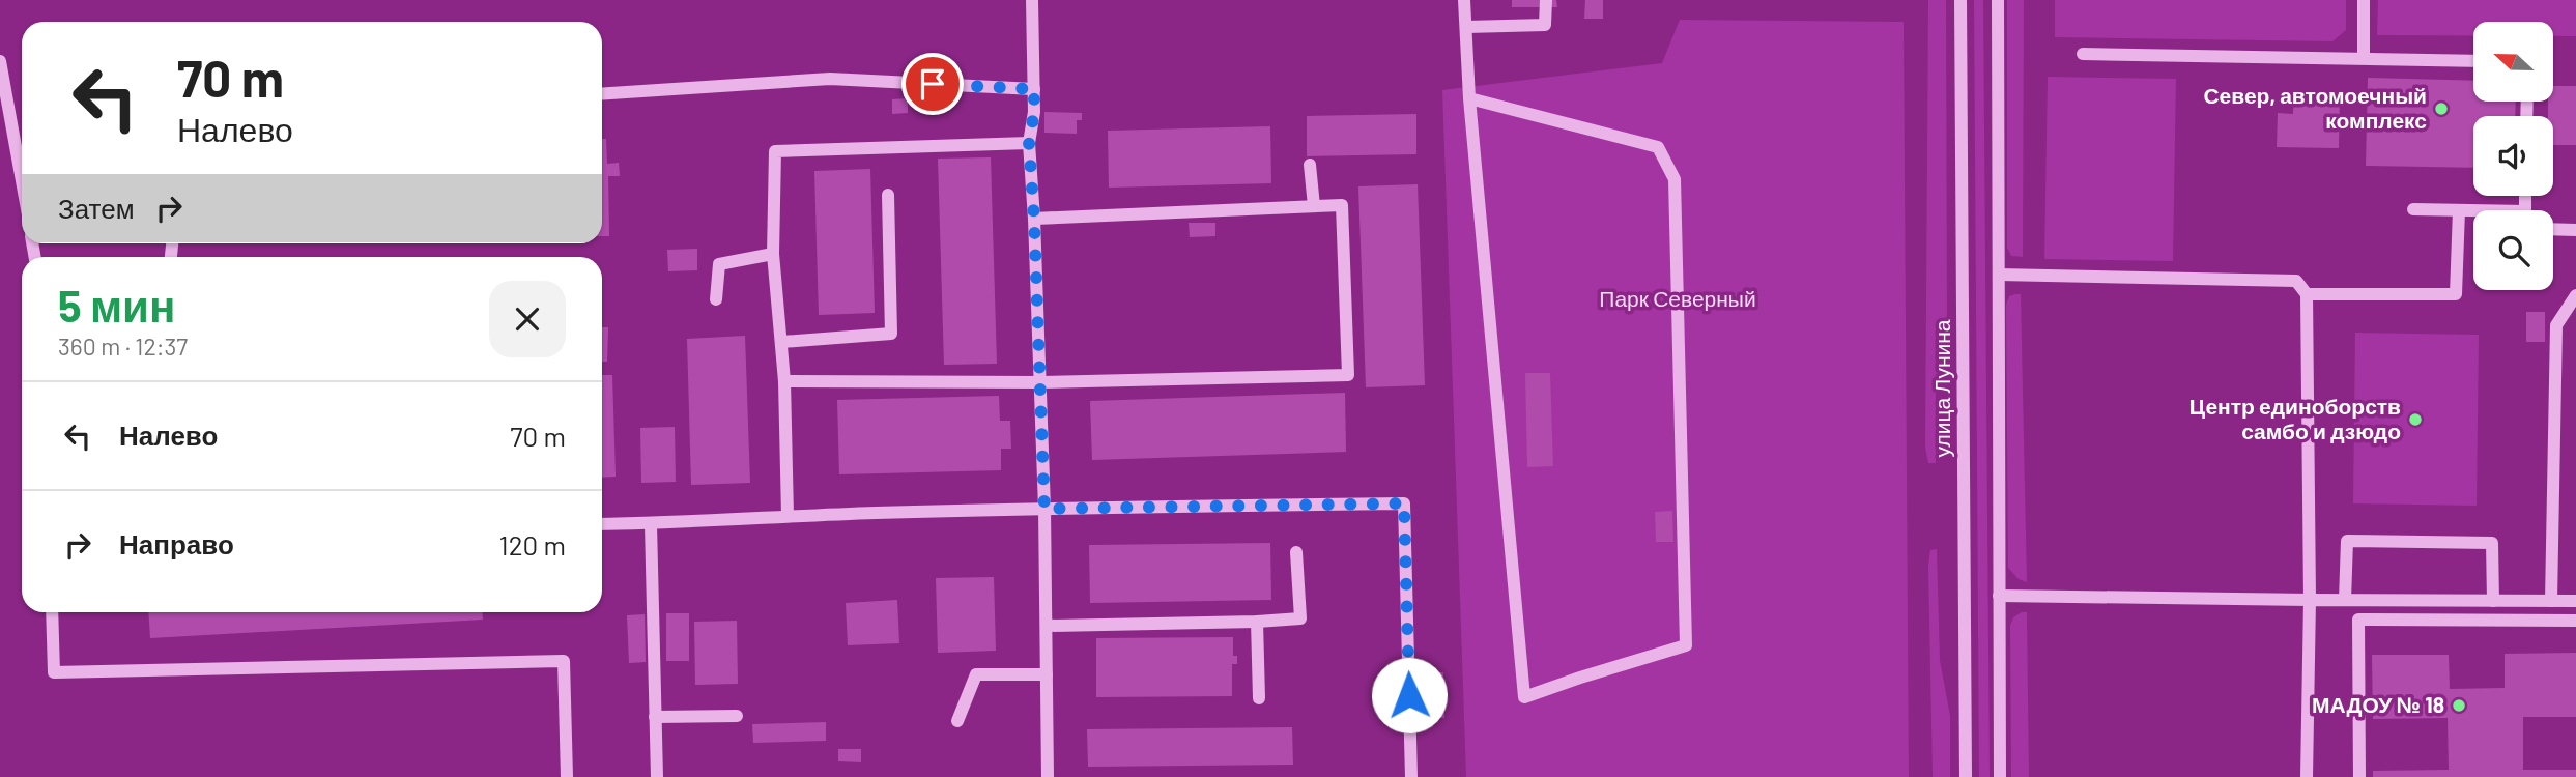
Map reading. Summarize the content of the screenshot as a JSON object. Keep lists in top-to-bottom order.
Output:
{
  "streets": {
    "street": ["улица Лунина"]
  },
  "parks": ["Парк Северный"],
  "places": ["Север, автомоечный комплекс", "Центр единоборств самбо и дзюдо", "МАДОУ № 18"],
  "north": "left",
  "page": {
    "turn": ["70 m", "Налево"],
    "then": "Затем",
    "heading": ["5 мин", "360 m · 12:37"],
    "list": [
      {
        "name": "Налево",
        "value": "70 m"
      },
      {
        "name": "Направо",
        "value": "120 m"
      }
    ]
  }
}
